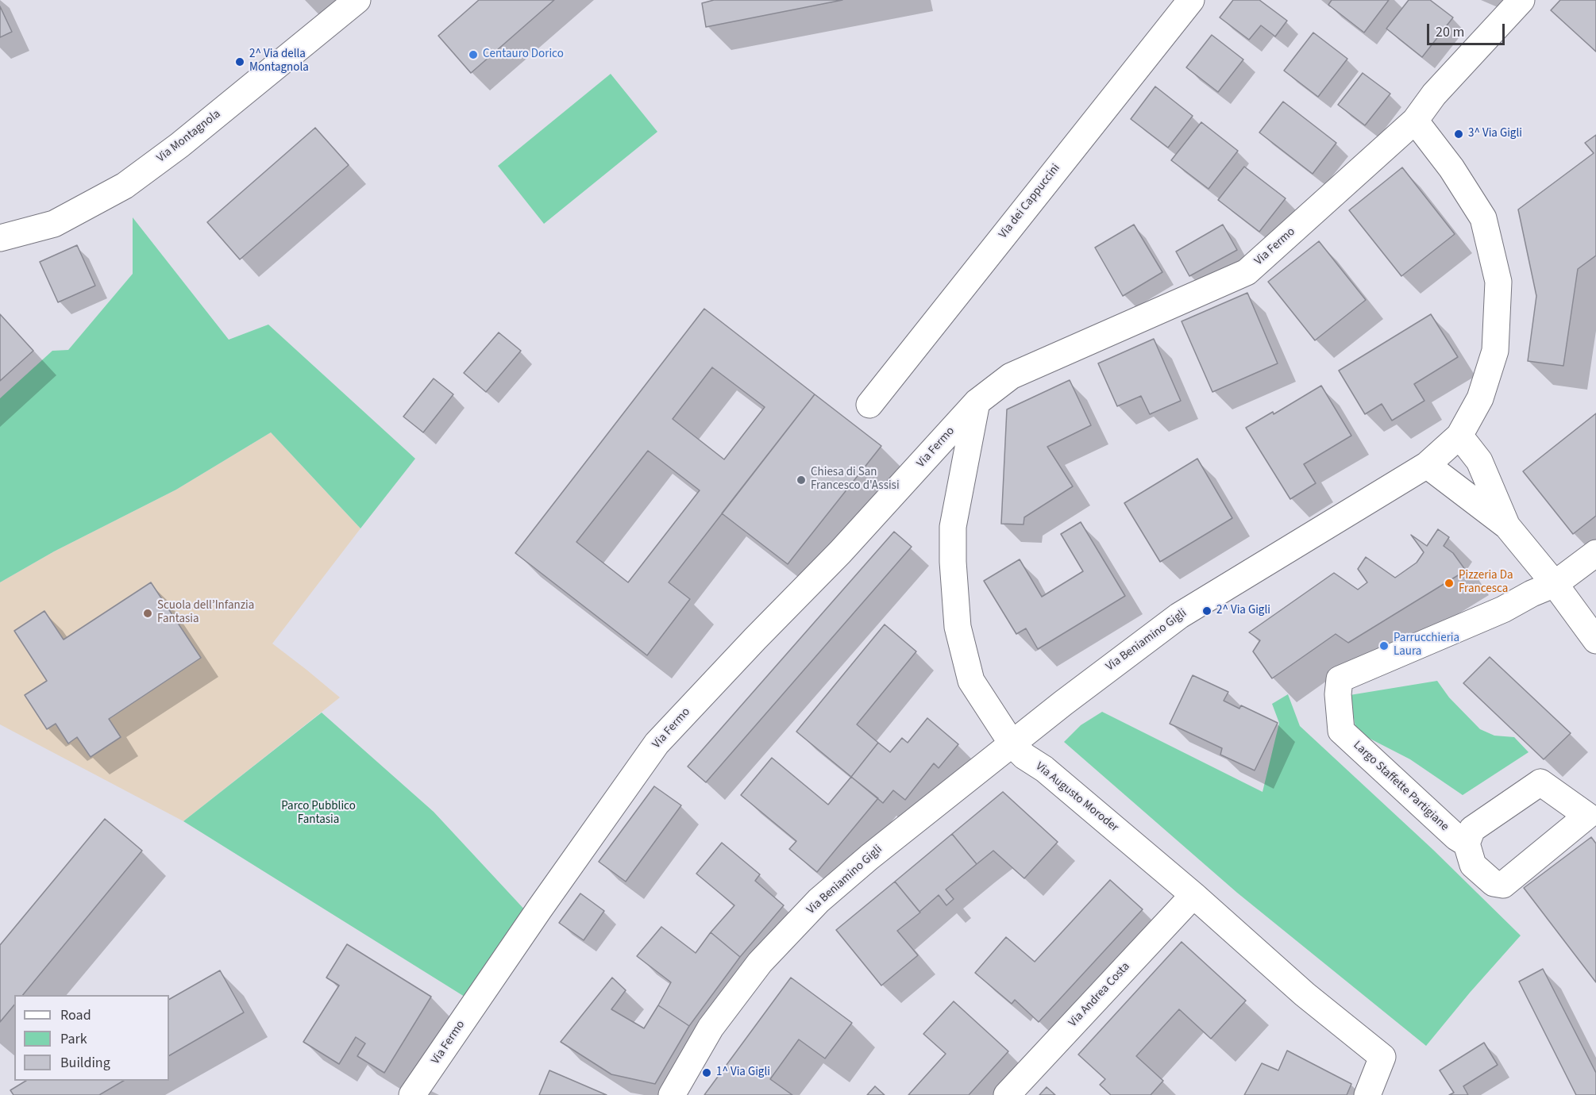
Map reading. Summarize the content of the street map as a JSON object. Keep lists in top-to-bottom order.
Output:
{
  "streets": {
    "street": [
      "Via Montagnola",
      "Via dei Cappuccini",
      "Via Fermo",
      "Via Beniamino Gigli",
      "Largo Staffette Partigiane",
      "Via Augusto Moroder",
      "Via Andrea Costa"
    ]
  },
  "crossings": [
    ["Via Fermo", "Via Beniamino Gigli"],
    ["Via Fermo", "Via Augusto Moroder"],
    ["Via Beniamino Gigli", "Via Augusto Moroder"],
    ["Via Augusto Moroder", "Via Andrea Costa"]
  ],
  "parks": ["Parco Pubblico Fantasia"],
  "places": [
    "Centauro Dorico",
    "2^ Via della Montagnola",
    "3^ Via Gigli",
    "Chiesa di San Francesco d'Assisi",
    "Pizzeria Da Francesca",
    "2^ Via Gigli",
    "Scuola dell’Infanzia Fantasia",
    "Parrucchieria Laura",
    "1^ Via Gigli"
  ],
  "legend": ["Road", "Park", "Building"],
  "scale_bar": "20 m"
}
